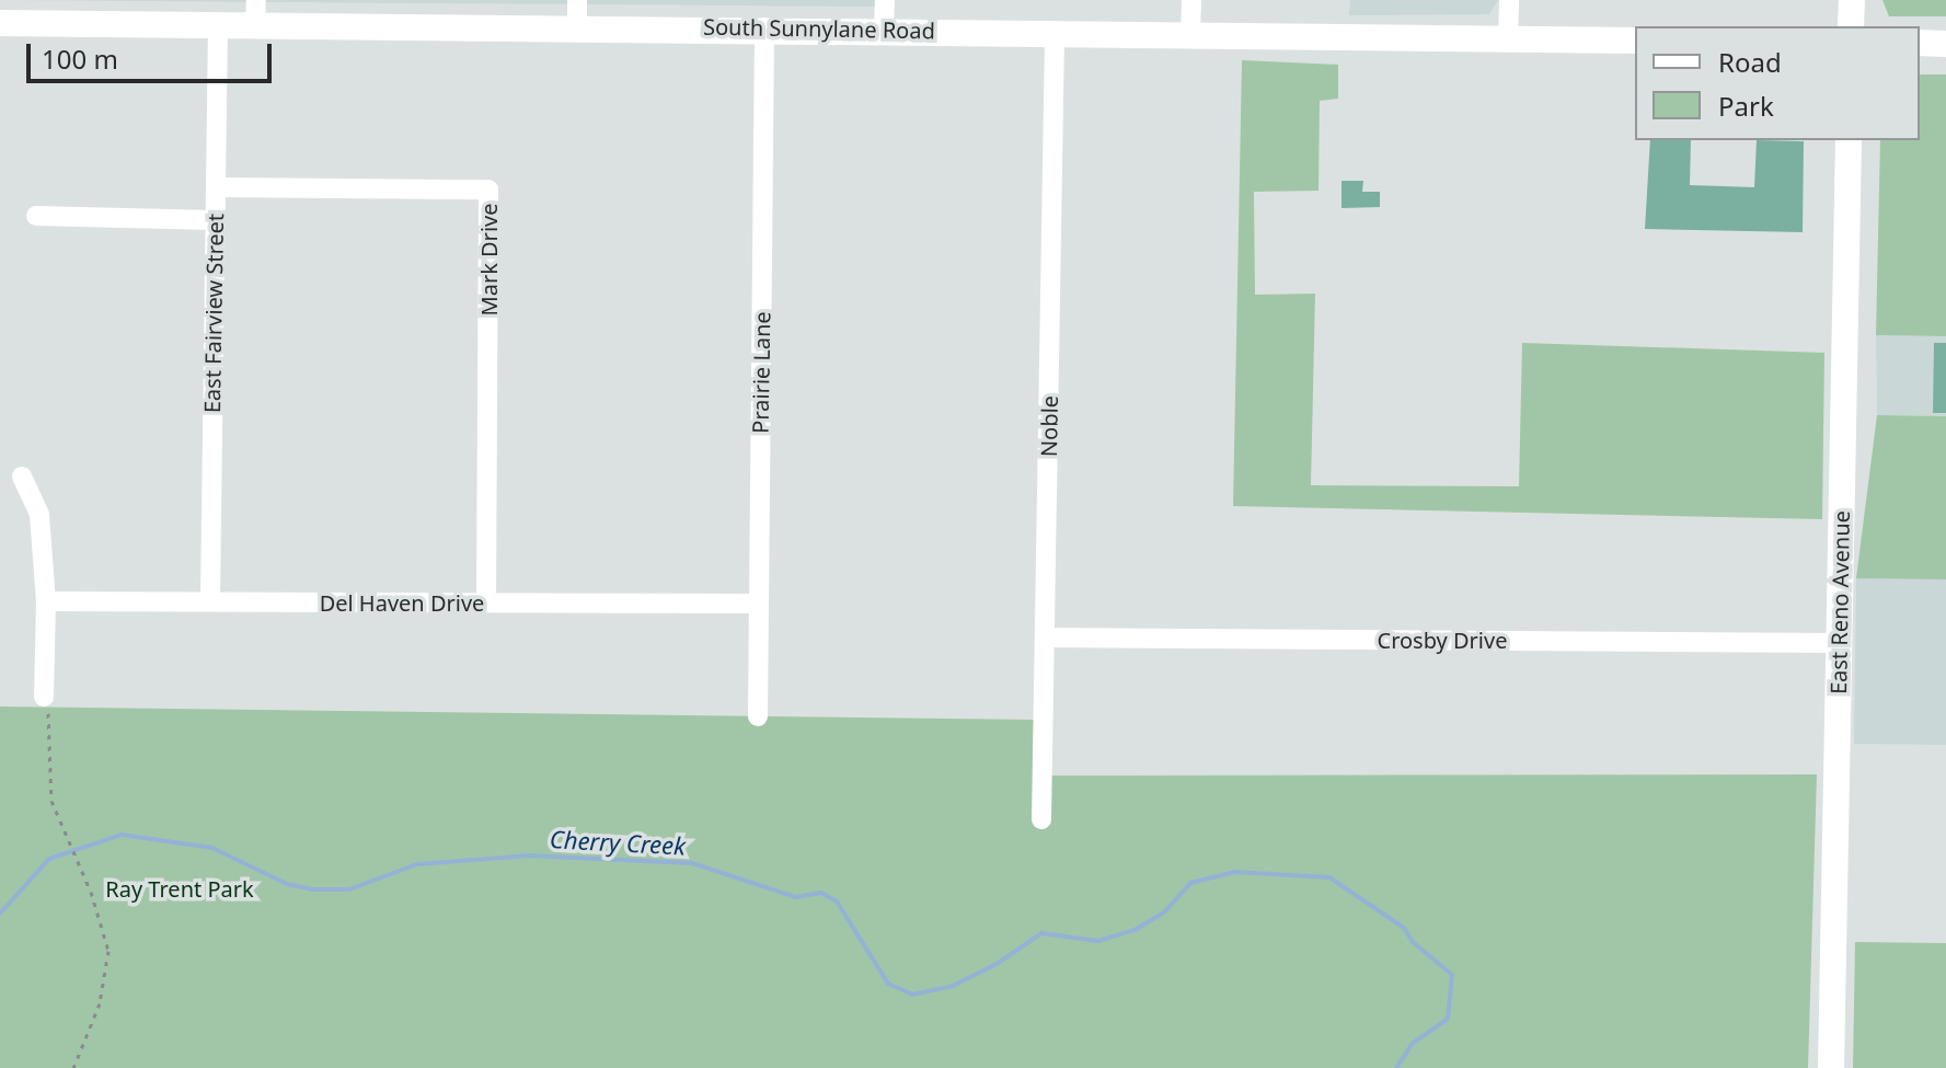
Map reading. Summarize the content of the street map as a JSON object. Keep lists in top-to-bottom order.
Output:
{
  "streets": {
    "main road": ["South Sunnylane Road", "East Reno Avenue"],
    "street": [
      "Mark Drive",
      "East Fairview Street",
      "Prairie Lane",
      "Noble",
      "Del Haven Drive",
      "Crosby Drive"
    ]
  },
  "crossings": [
    ["South Sunnylane Road", "East Fairview Street"],
    ["South Sunnylane Road", "Prairie Lane"],
    ["South Sunnylane Road", "Noble"],
    ["Mark Drive", "East Fairview Street"],
    ["Mark Drive", "Del Haven Drive"],
    ["East Fairview Street", "Del Haven Drive"],
    ["Prairie Lane", "Del Haven Drive"],
    ["Noble", "Crosby Drive"],
    ["East Reno Avenue", "Crosby Drive"]
  ],
  "water": ["Cherry Creek"],
  "parks": ["Ray Trent Park"],
  "legend": ["Road", "Park"],
  "scale_bar": "100 m"
}
